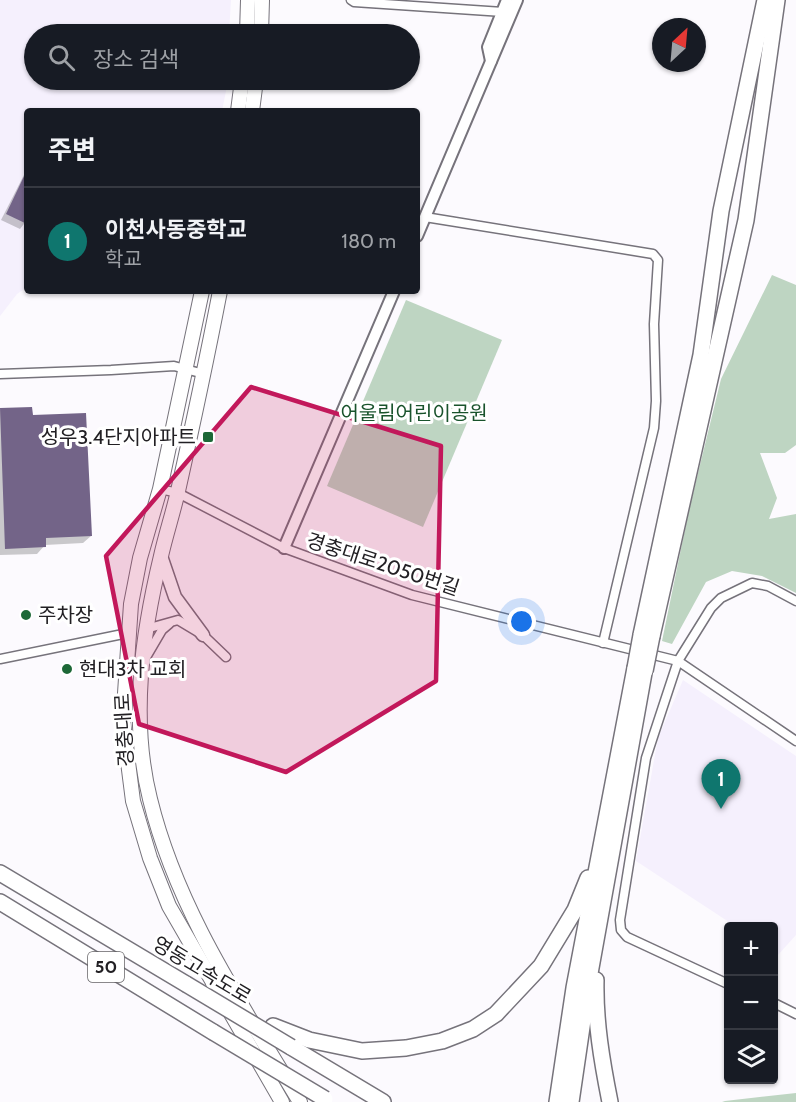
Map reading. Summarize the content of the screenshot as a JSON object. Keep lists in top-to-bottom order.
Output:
{
  "streets": {
    "highway": ["50", "영동고속도로"],
    "main road": ["경충대로"],
    "street": ["경충대로2050번길"]
  },
  "crossings": [
    ["경충대로2050번길", "경충대로"]
  ],
  "parks": ["어울림어린이공원"],
  "places": {
    "transit": ["성우3.4단지아파트"],
    "other": ["주차장", "현대3차 교회"]
  },
  "north": "top right",
  "page": {
    "search": "장소 검색",
    "heading": "주변",
    "list": [
      {
        "mark": "1",
        "name": "이천사동중학교",
        "note": "학교",
        "value": "180 m"
      }
    ],
    "pins": "1",
    "map_buttons": ["+", "−"]
  }
}
